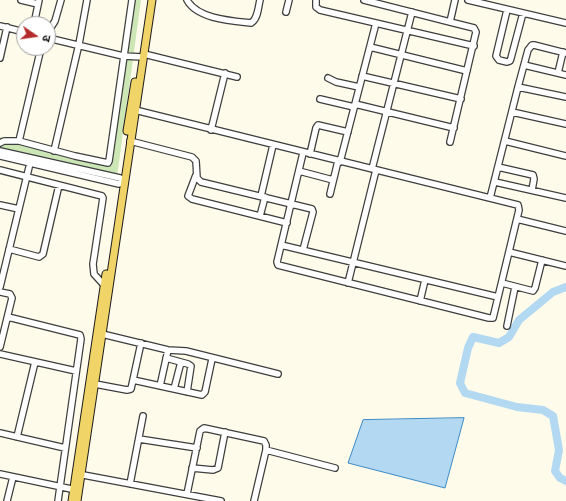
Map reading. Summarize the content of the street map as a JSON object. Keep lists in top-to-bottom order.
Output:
{
  "north": "right"
}
